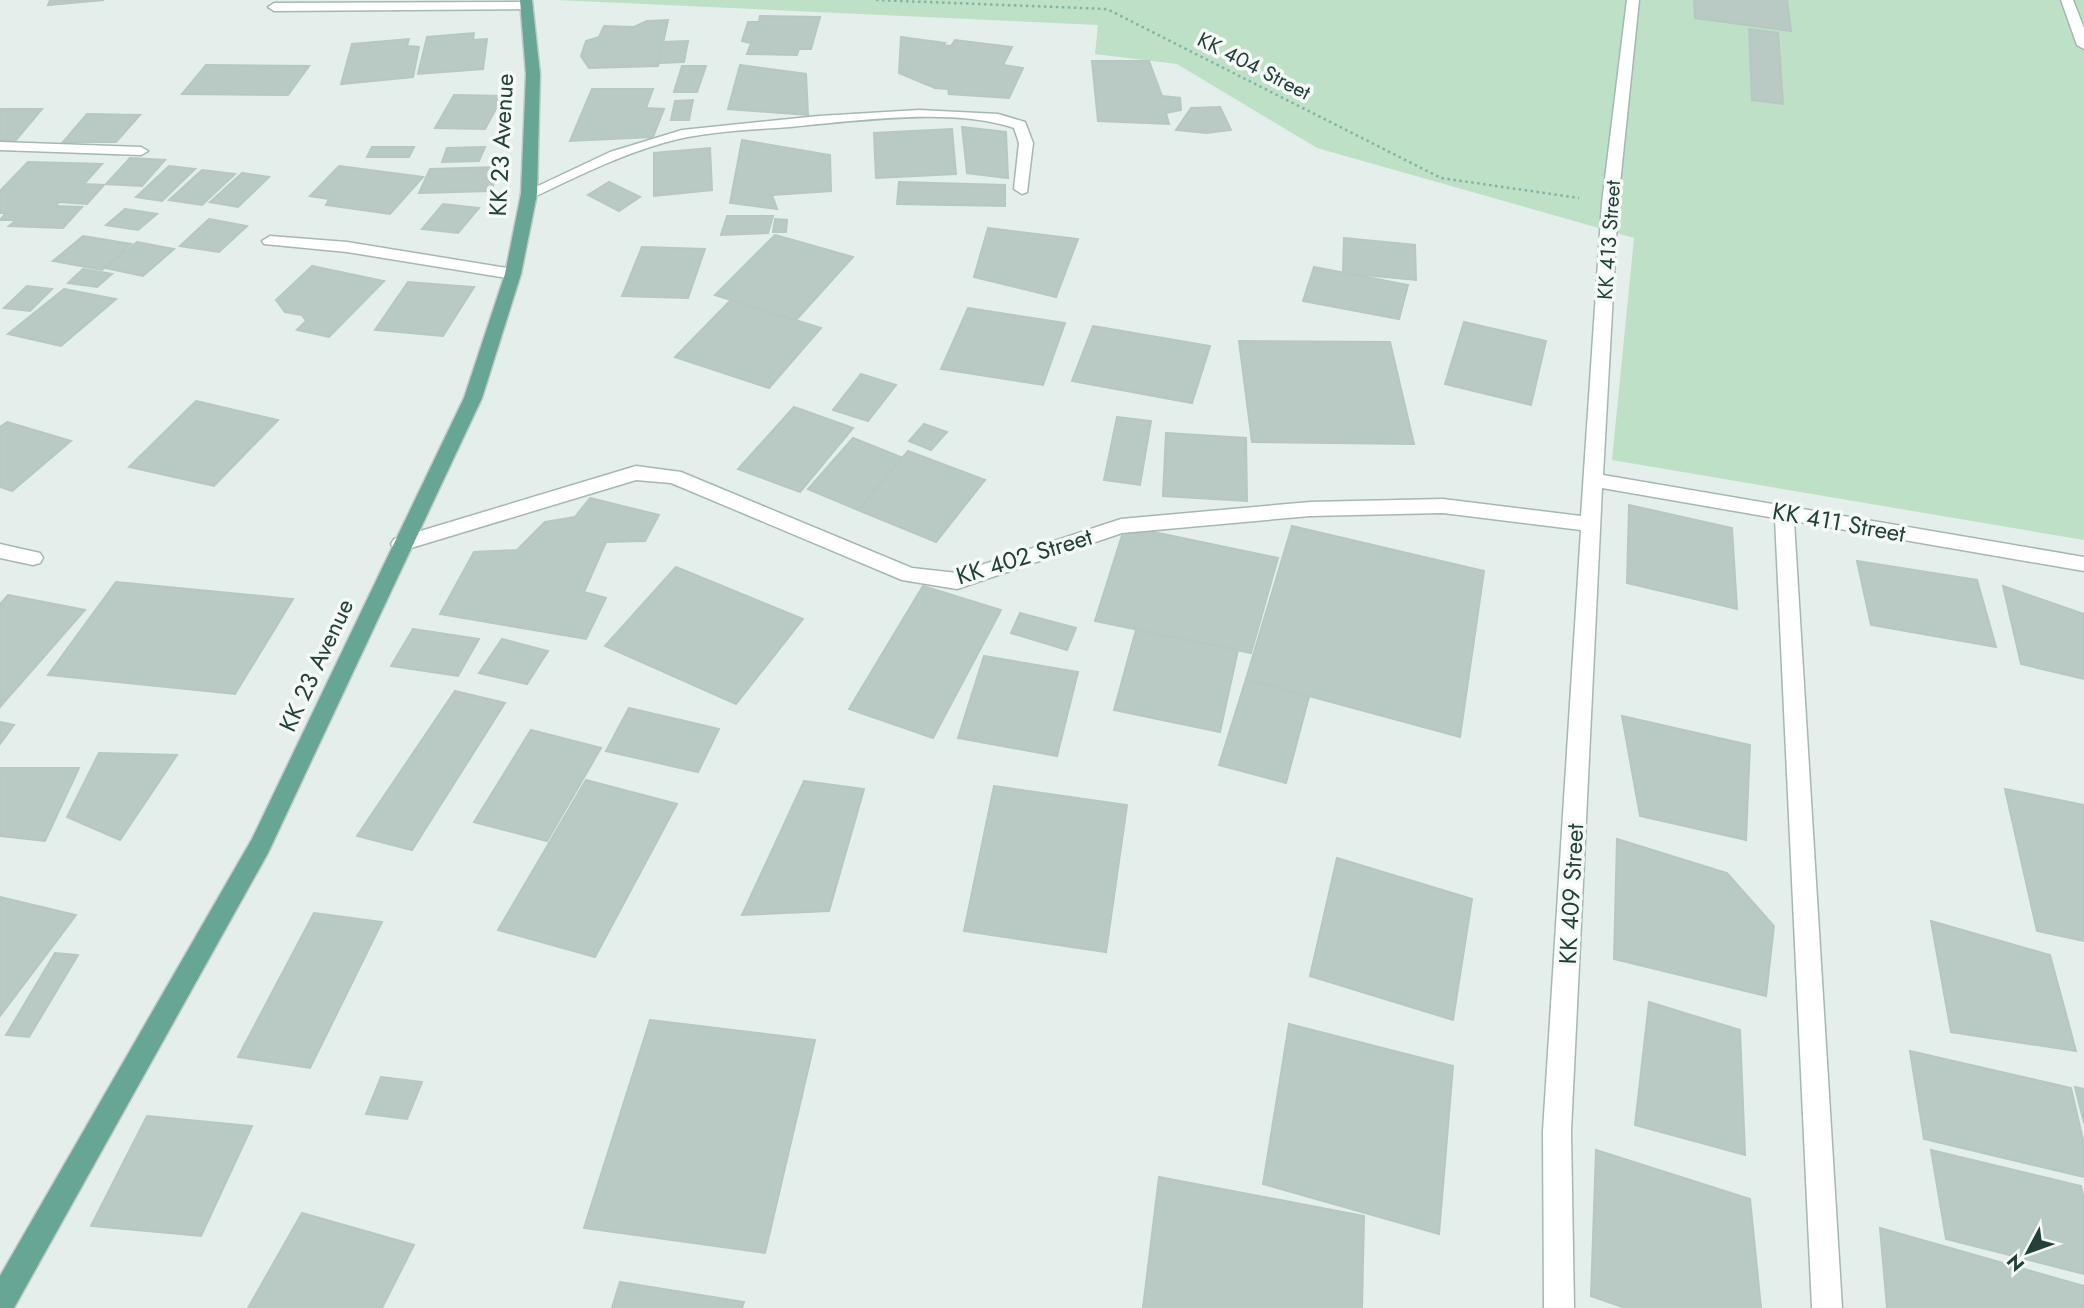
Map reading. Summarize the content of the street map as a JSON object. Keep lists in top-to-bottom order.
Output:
{
  "streets": {
    "main road": ["KK 23 Avenue"],
    "street": [
      "KK 413 Street",
      "KK 411 Street",
      "KK 402 Street",
      "KK 409 Street"
    ],
    "path": ["KK 404 Street"]
  },
  "crossings": [
    ["KK 404 Street", "KK 413 Street"],
    ["KK 23 Avenue", "KK 402 Street"],
    ["KK 413 Street", "KK 411 Street"],
    ["KK 413 Street", "KK 409 Street"],
    ["KK 411 Street", "KK 409 Street"],
    ["KK 402 Street", "KK 409 Street"]
  ],
  "north": "bottom left"
}
